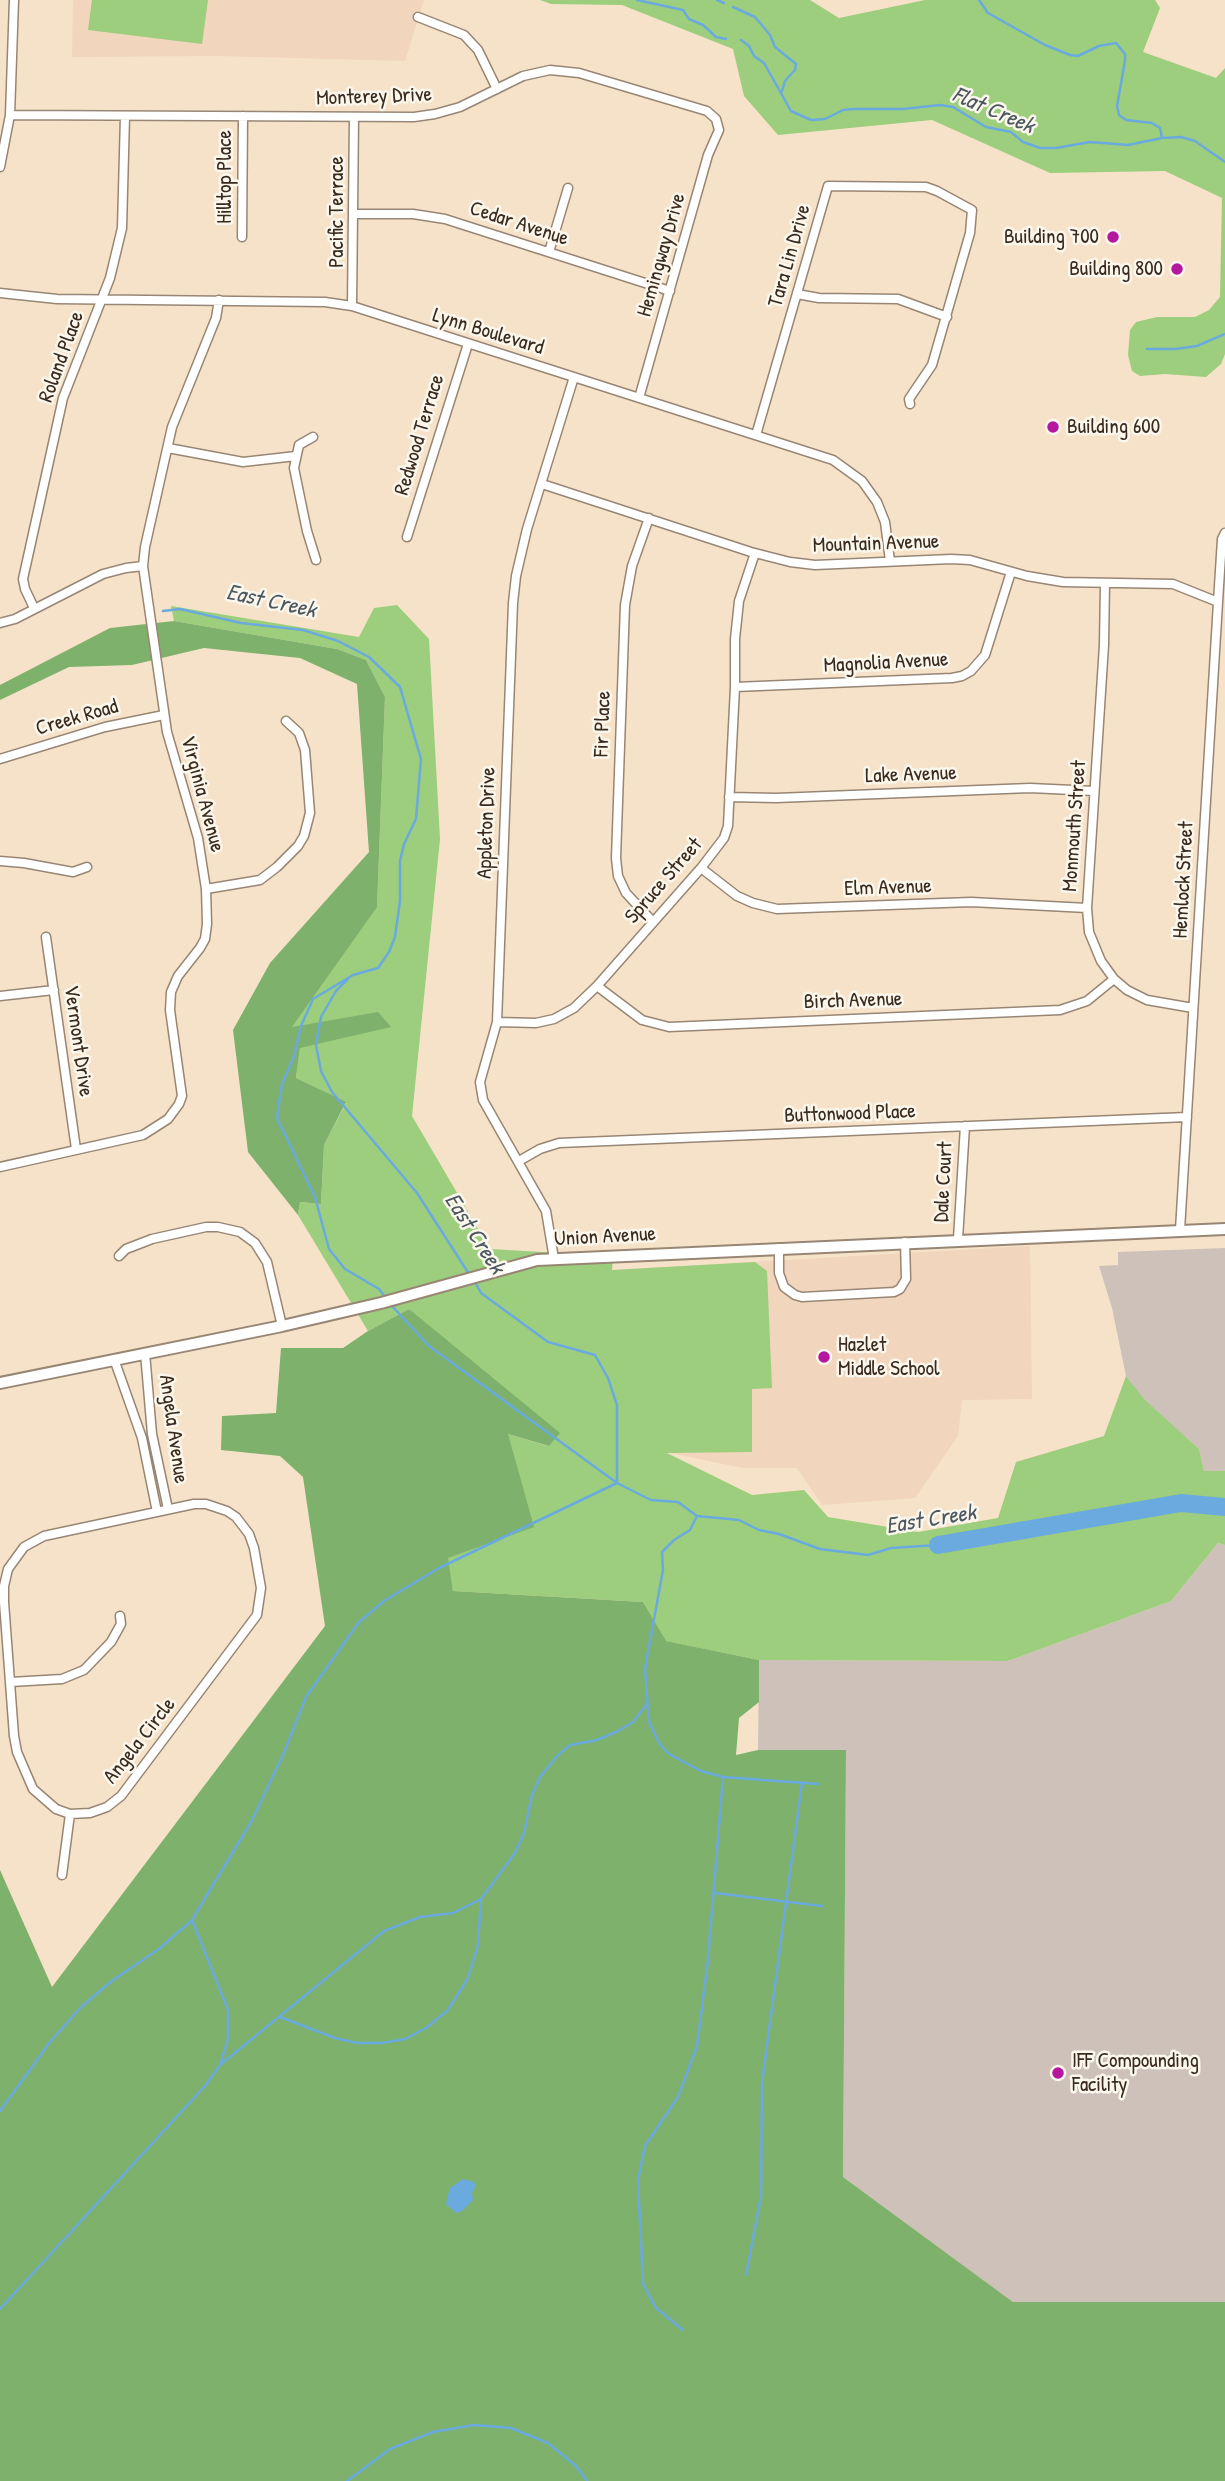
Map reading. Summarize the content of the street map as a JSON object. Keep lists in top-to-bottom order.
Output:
{
  "streets": {
    "street": [
      "Monterey Drive",
      "Hilltop Place",
      "Pacific Terrace",
      "Cedar Avenue",
      "Hemingway Drive",
      "Tara Lin Drive",
      "Lynn Boulevard",
      "Roland Place",
      "Redwood Terrace",
      "Mountain Avenue",
      "Magnolia Avenue",
      "Creek Road",
      "Fir Place",
      "Lake Avenue",
      "Virginia Avenue",
      "Appleton Drive",
      "Monmouth Street",
      "Hemlock Street",
      "Spruce Street",
      "Elm Avenue",
      "Birch Avenue",
      "Vermont Drive",
      "Buttonwood Place",
      "Dale Court",
      "Union Avenue",
      "Angela Avenue",
      "Angela Circle"
    ]
  },
  "crossings": [
    ["Monterey Drive", "Hilltop Place"],
    ["Monterey Drive", "Pacific Terrace"],
    ["Monterey Drive", "Hemingway Drive"],
    ["Monterey Drive", "Roland Place"],
    ["Pacific Terrace", "Cedar Avenue"],
    ["Pacific Terrace", "Lynn Boulevard"],
    ["Cedar Avenue", "Hemingway Drive"],
    ["Hemingway Drive", "Lynn Boulevard"],
    ["Tara Lin Drive", "Lynn Boulevard"],
    ["Lynn Boulevard", "Roland Place"],
    ["Lynn Boulevard", "Redwood Terrace"],
    ["Lynn Boulevard", "Mountain Avenue"],
    ["Lynn Boulevard", "Virginia Avenue"],
    ["Lynn Boulevard", "Appleton Drive"],
    ["Mountain Avenue", "Magnolia Avenue"],
    ["Mountain Avenue", "Fir Place"],
    ["Mountain Avenue", "Appleton Drive"],
    ["Mountain Avenue", "Monmouth Street"],
    ["Mountain Avenue", "Hemlock Street"],
    ["Mountain Avenue", "Spruce Street"],
    ["Magnolia Avenue", "Spruce Street"],
    ["Creek Road", "Virginia Avenue"],
    ["Fir Place", "Spruce Street"],
    ["Lake Avenue", "Monmouth Street"],
    ["Lake Avenue", "Spruce Street"],
    ["Virginia Avenue", "Vermont Drive"],
    ["Appleton Drive", "Spruce Street"],
    ["Appleton Drive", "Buttonwood Place"],
    ["Appleton Drive", "Union Avenue"],
    ["Monmouth Street", "Hemlock Street"],
    ["Monmouth Street", "Elm Avenue"],
    ["Monmouth Street", "Birch Avenue"],
    ["Hemlock Street", "Buttonwood Place"],
    ["Hemlock Street", "Union Avenue"],
    ["Spruce Street", "Elm Avenue"],
    ["Spruce Street", "Birch Avenue"],
    ["Buttonwood Place", "Dale Court"],
    ["Dale Court", "Union Avenue"],
    ["Union Avenue", "Angela Avenue"],
    ["Angela Avenue", "Angela Circle"]
  ],
  "water": ["Flat Creek", "East Creek"],
  "places": [
    "Building 700",
    "Building 800",
    "Building 600",
    "Hazlet Middle School",
    "IFF Compounding Facility"
  ]
}
